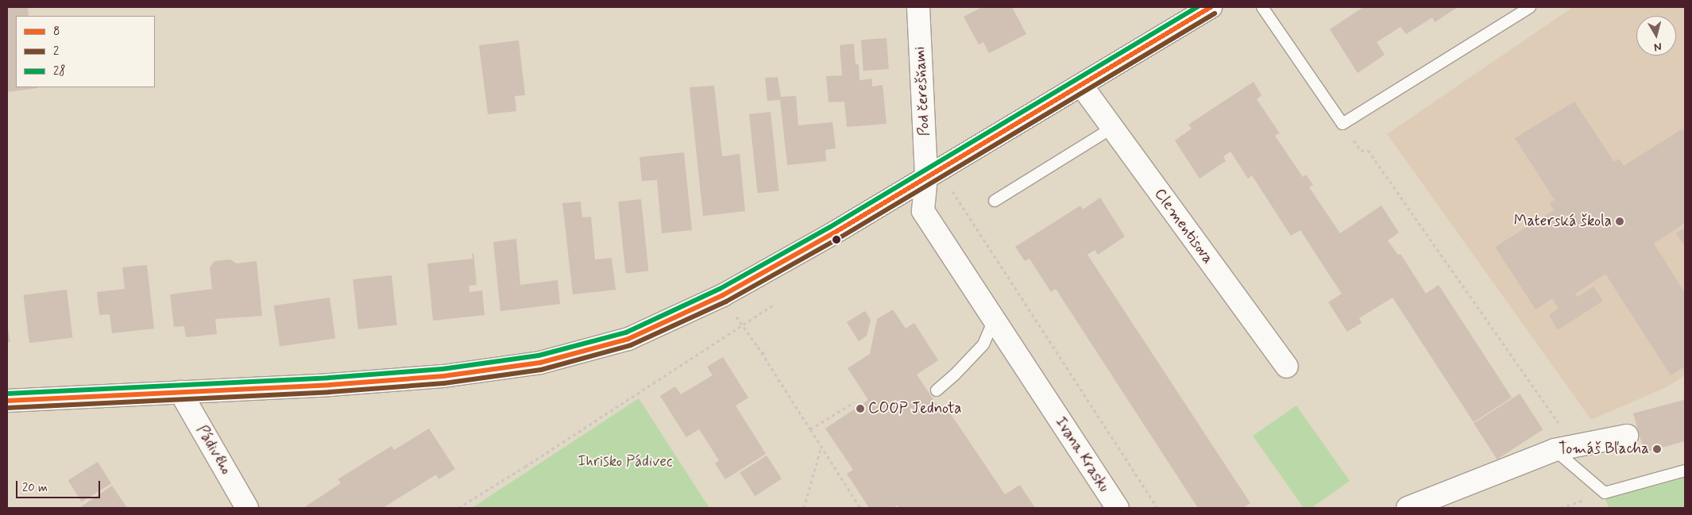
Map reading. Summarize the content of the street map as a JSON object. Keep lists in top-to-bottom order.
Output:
{
  "streets": {
    "street": [
      "Pod čerešňami",
      "Clementisova",
      "Pádivého",
      "Ivana Krasku"
    ]
  },
  "crossings": [
    ["Pod čerešňami", "Ivana Krasku"]
  ],
  "parks": ["Ihrisko Pádivec"],
  "places": ["Materská škola", "COOP Jednota", "Tomáš Bľacha"],
  "lines": ["transit line 8", "transit line 28", "transit line 2"],
  "legend": ["8", "2", "28"],
  "scale_bar": "20 m",
  "north": "bottom"
}
